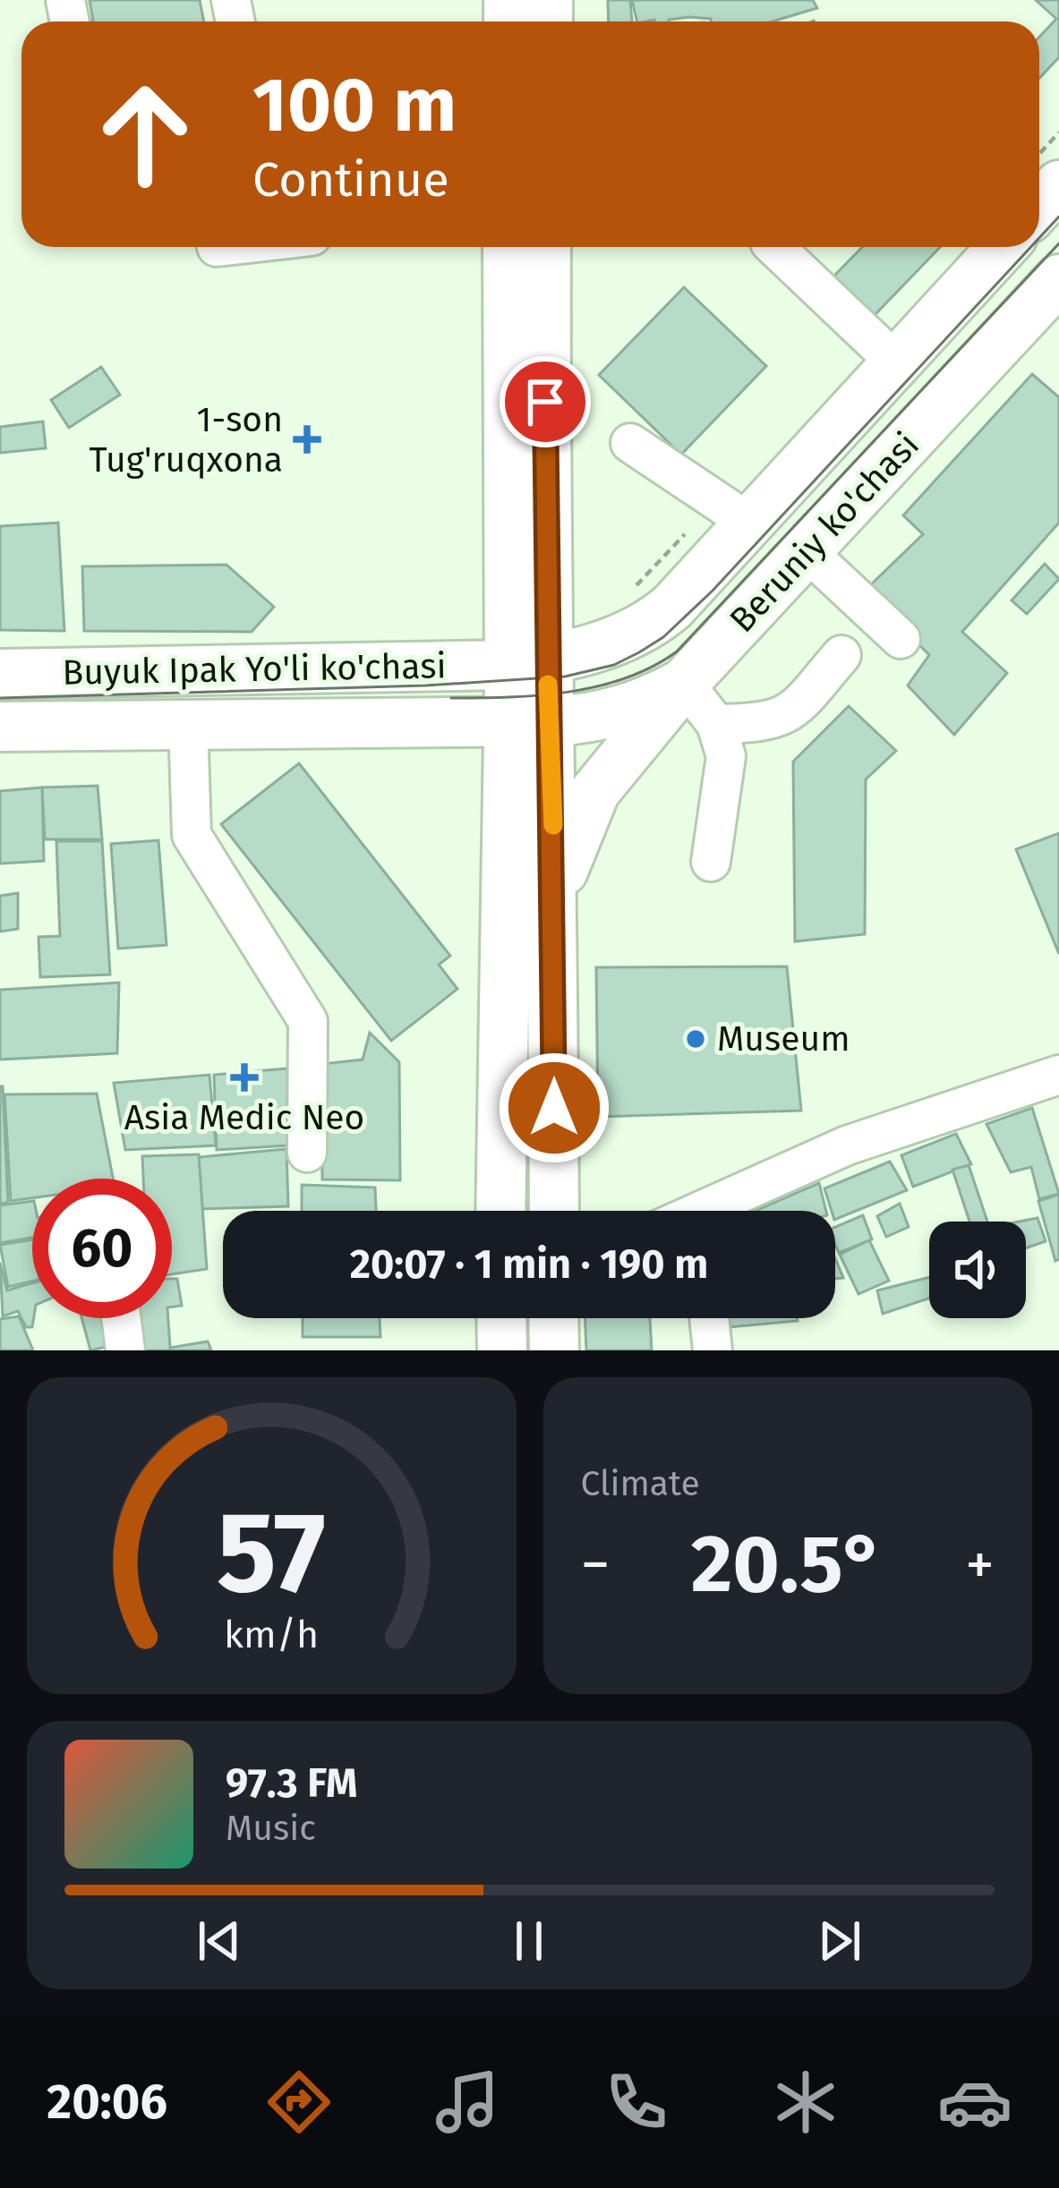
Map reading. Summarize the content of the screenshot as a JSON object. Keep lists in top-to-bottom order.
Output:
{
  "streets": {
    "main road": ["Beruniy ko'chasi", "Buyuk Ipak Yo'li ko'chasi"]
  },
  "crossings": [
    ["Beruniy ko'chasi", "Buyuk Ipak Yo'li ko'chasi"]
  ],
  "places": {
    "health": ["1-son Tug'ruqxona", "Asia Medic Neo"],
    "other": ["Museum"]
  },
  "page": {
    "turn": ["100 m", "Continue"],
    "limit": "60",
    "trip": "20:07 · 1 min · 190 m",
    "tile": "Climate",
    "heat": ["−", "20.5°", "+"],
    "song": ["97.3 FM", "Music"],
    "tabs": "20:06",
    "gauge": ["57", "km/h"]
  }
}
